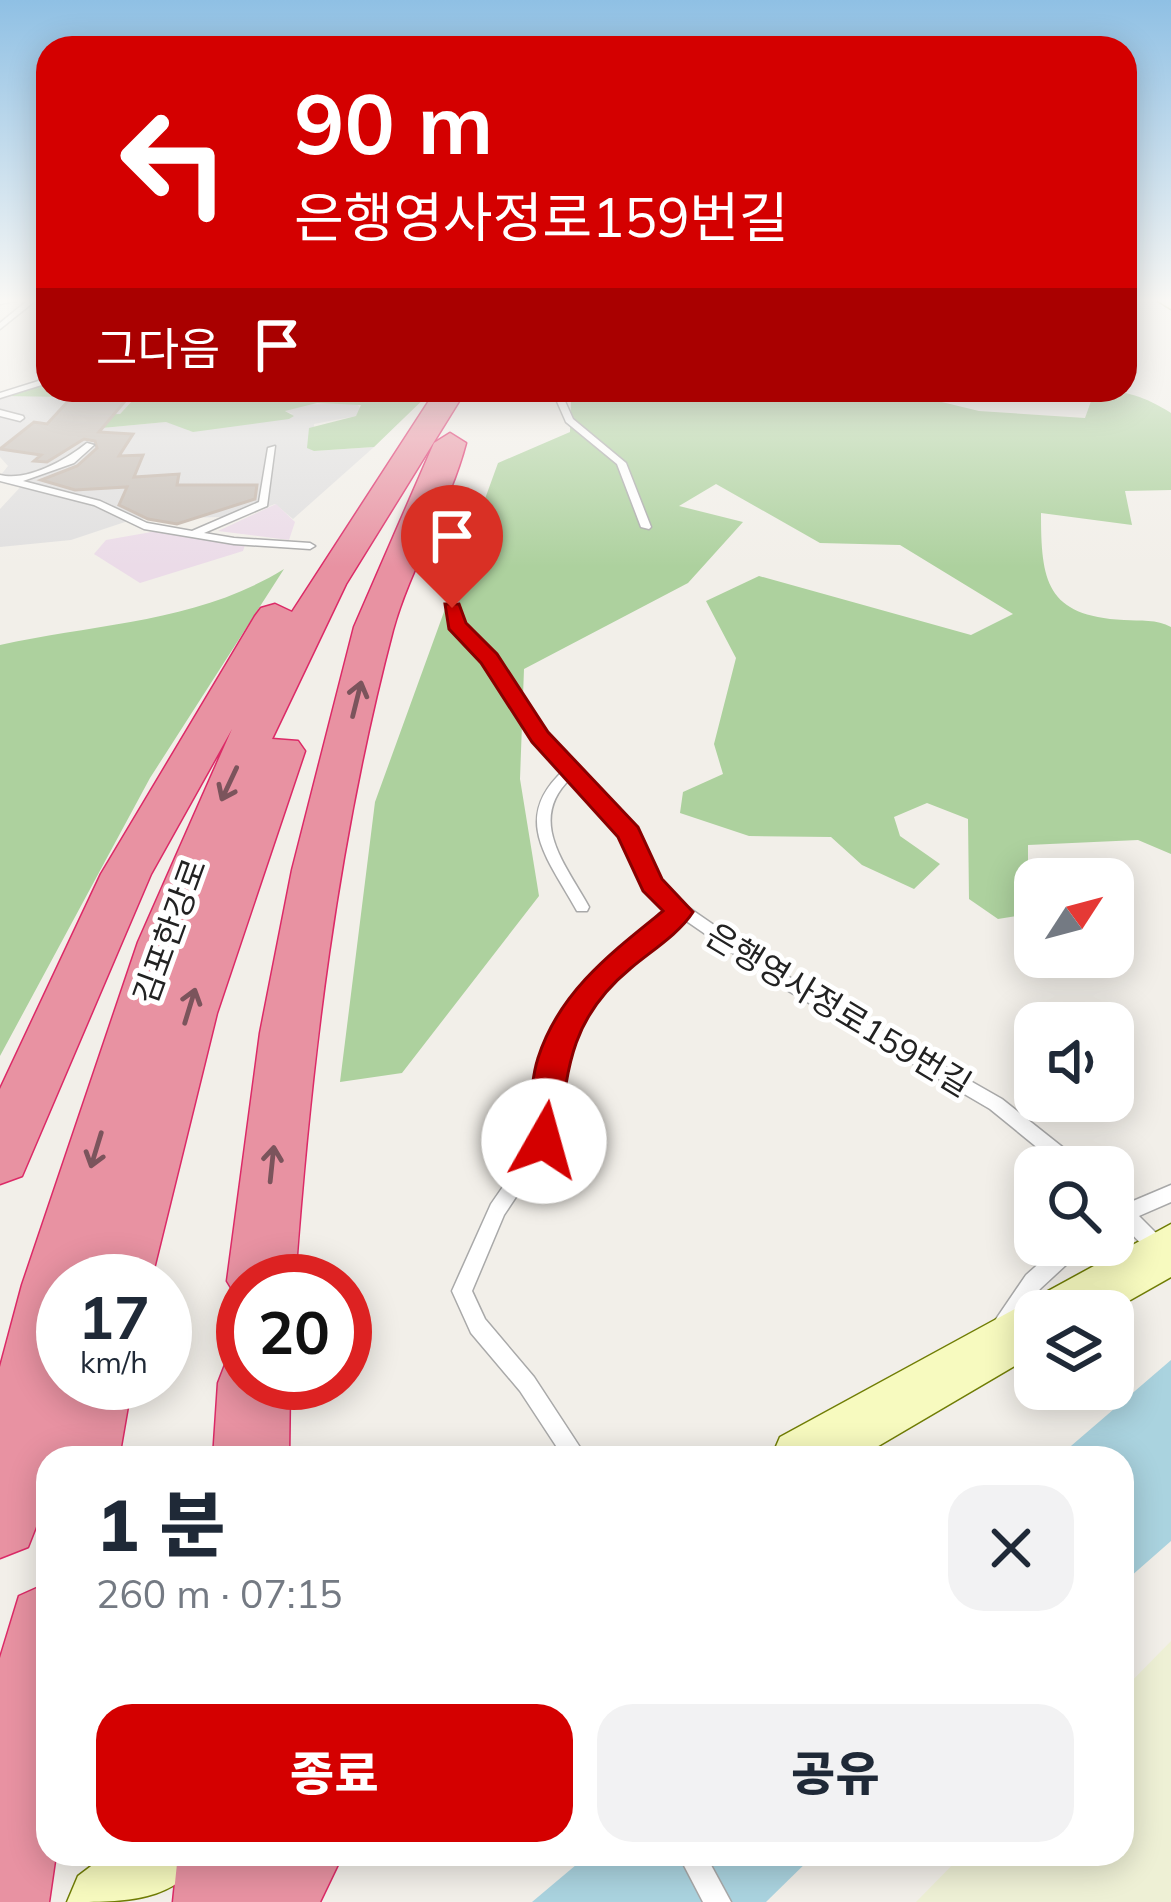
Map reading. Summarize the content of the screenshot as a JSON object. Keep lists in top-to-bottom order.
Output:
{
  "streets": {
    "highway": ["김포한강로"],
    "lane": ["은행영사정로159번길"]
  },
  "north": "top right",
  "page": {
    "turn": ["90 m", "은행영사정로159번길"],
    "then": "그다음",
    "speed": "17 km/h",
    "limit": "20",
    "heading": ["1 분", "260 m · 07:15"],
    "buttons": ["종료", "공유"]
  }
}
